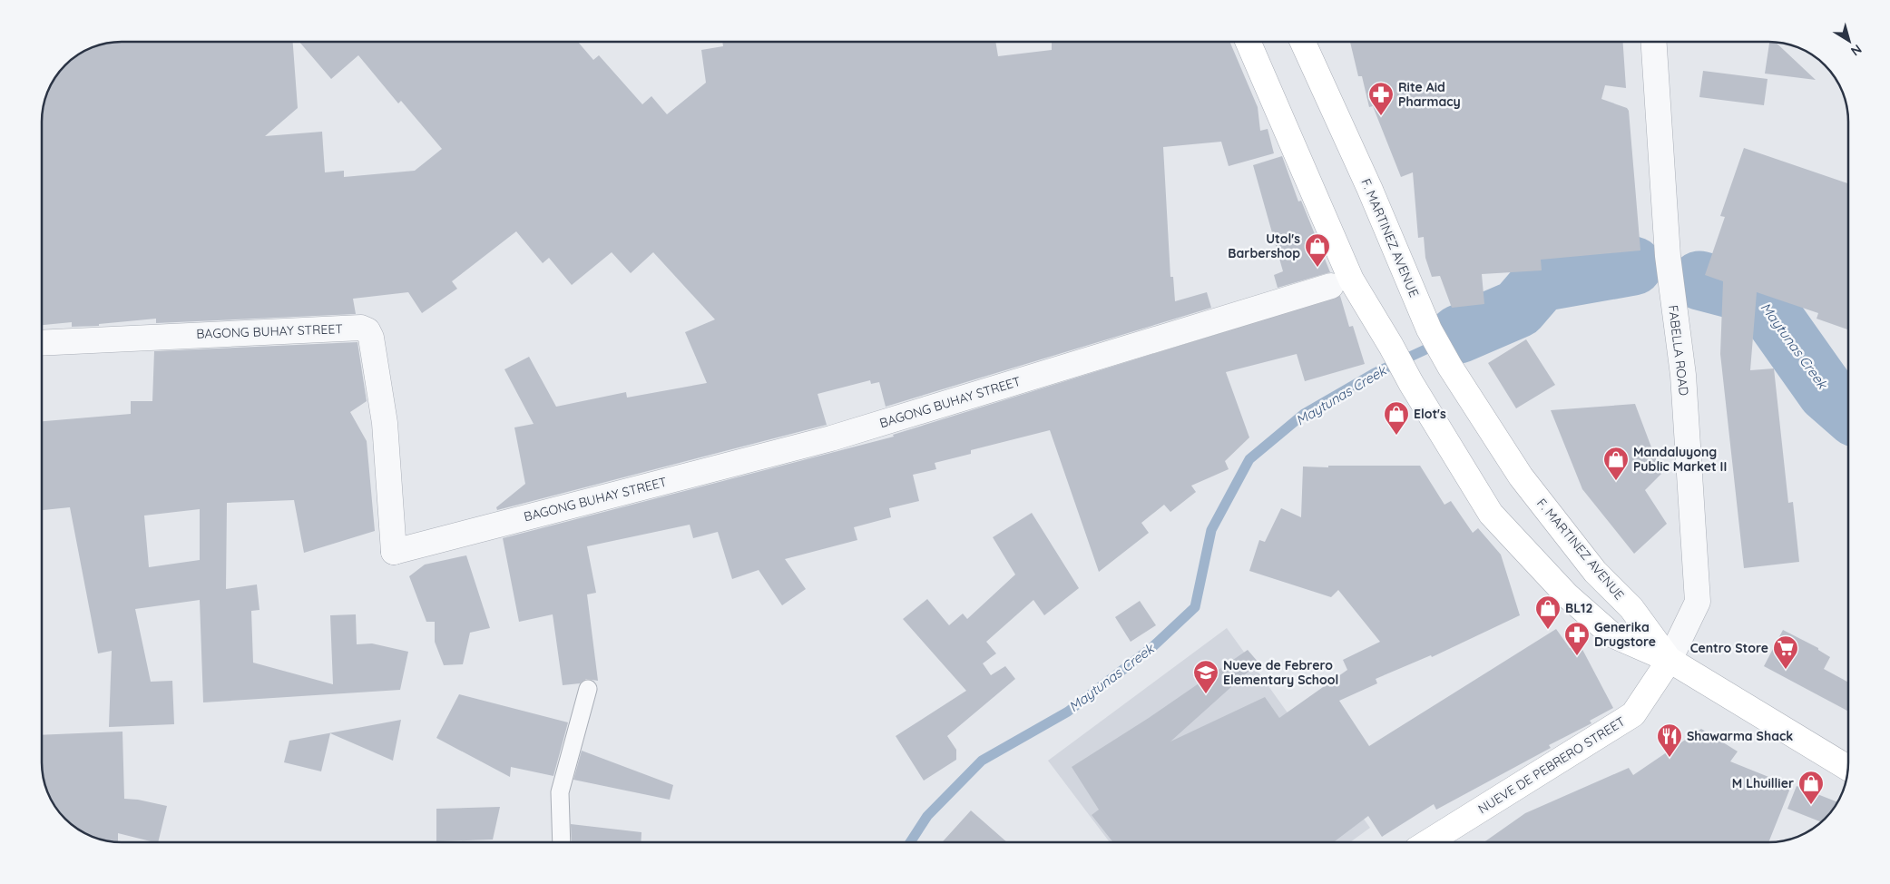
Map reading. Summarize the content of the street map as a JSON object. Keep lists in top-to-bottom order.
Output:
{
  "streets": {
    "main road": ["F. MARTINEZ AVENUE", "NUEVE DE PEBRERO STREET"],
    "street": ["BAGONG BUHAY STREET", "FABELLA ROAD"]
  },
  "crossings": [
    ["F. MARTINEZ AVENUE", "FABELLA ROAD"],
    ["F. MARTINEZ AVENUE", "NUEVE DE PEBRERO STREET"],
    ["FABELLA ROAD", "NUEVE DE PEBRERO STREET"]
  ],
  "water": ["Maytunas Creek"],
  "places": {
    "pharmacy": ["Rite Aid Pharmacy", "Generika Drugstore"],
    "shop": [
      "Utol's Barbershop",
      "Elot's",
      "Mandaluyong Public Market II",
      "BL12",
      "M Lhuillier"
    ],
    "supermarket": ["Centro Store"],
    "school or university": ["Nueve de Febrero Elementary School"],
    "restaurant": ["Shawarma Shack"]
  },
  "north": "bottom right"
}
